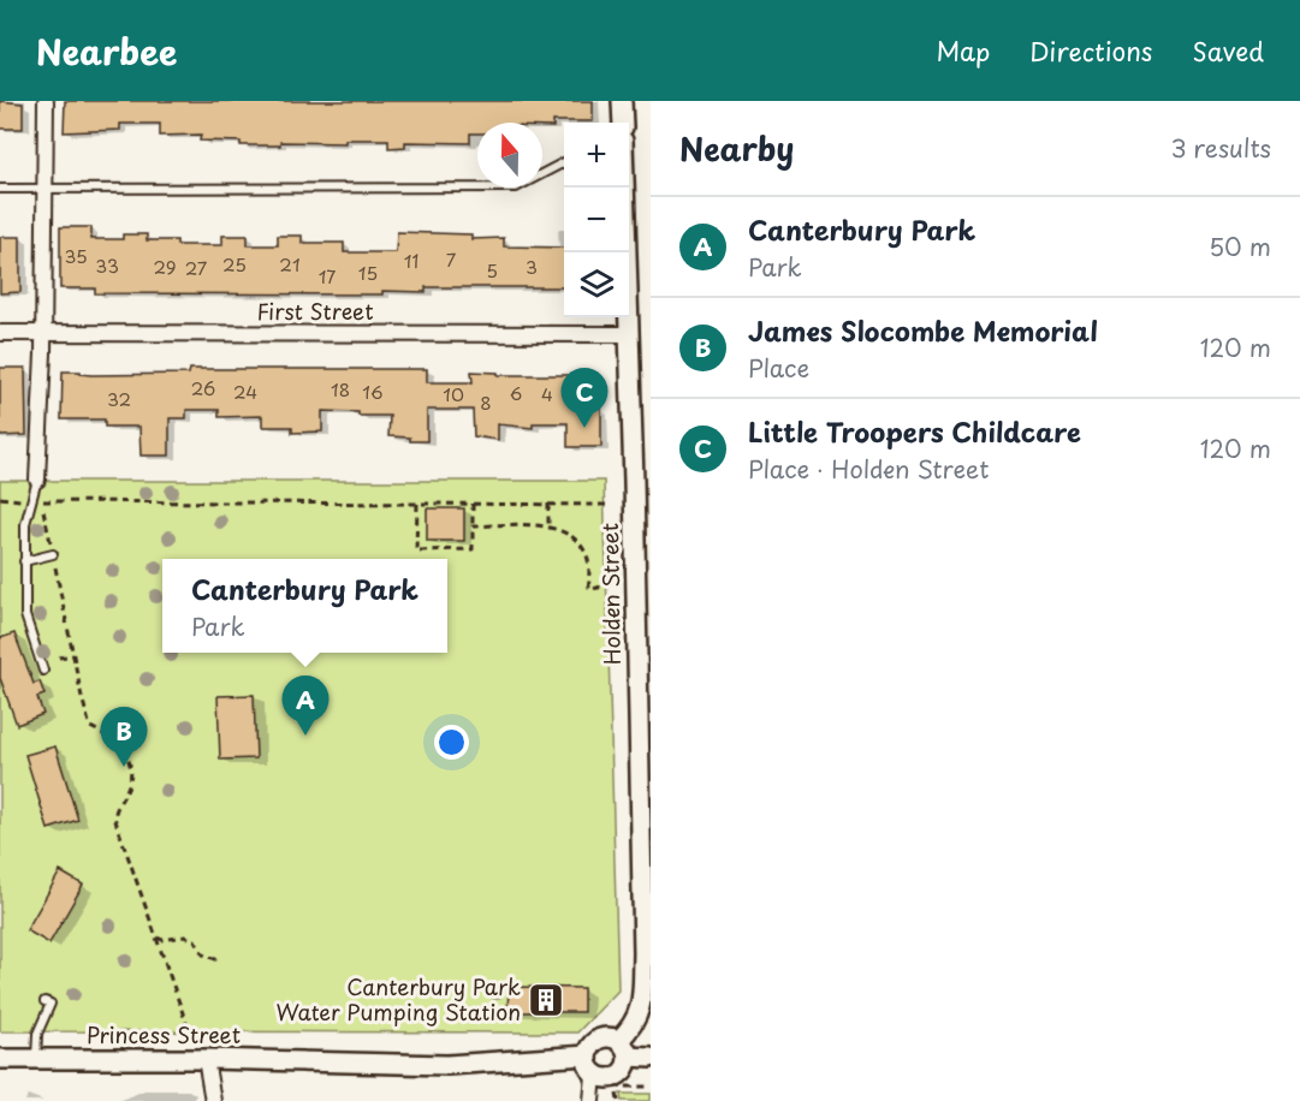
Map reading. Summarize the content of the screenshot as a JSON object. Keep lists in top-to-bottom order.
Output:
{
  "streets": {
    "street": ["First Street", "Holden Street", "Princess Street"]
  },
  "crossings": [
    ["First Street", "Holden Street"],
    ["Holden Street", "Princess Street"]
  ],
  "places": {
    "building": ["Canterbury Park Water Pumping Station"]
  },
  "house_numbers": [
    "35",
    "7",
    "11",
    "25",
    "21",
    "33",
    "29",
    "3",
    "27",
    "5",
    "15",
    "17",
    "26",
    "18",
    "24",
    "16",
    "6",
    "10",
    "4",
    "32",
    "8"
  ],
  "north": "top",
  "page": {
    "header": "Nearbee",
    "nav": ["Map", "Directions", "Saved"],
    "heading": ["Nearby", "3 results"],
    "map_buttons": ["+", "−"],
    "list": [
      {
        "mark": "A",
        "name": "Canterbury Park",
        "note": "Park",
        "value": "50 m"
      },
      {
        "mark": "B",
        "name": "James Slocombe Memorial",
        "note": "Place",
        "value": "120 m"
      },
      {
        "mark": "C",
        "name": "Little Troopers Childcare",
        "note": "Place · Holden Street",
        "value": "120 m"
      }
    ],
    "pins": ["C", "A", "B"],
    "popup": ["Canterbury Park", "Park"]
  }
}
